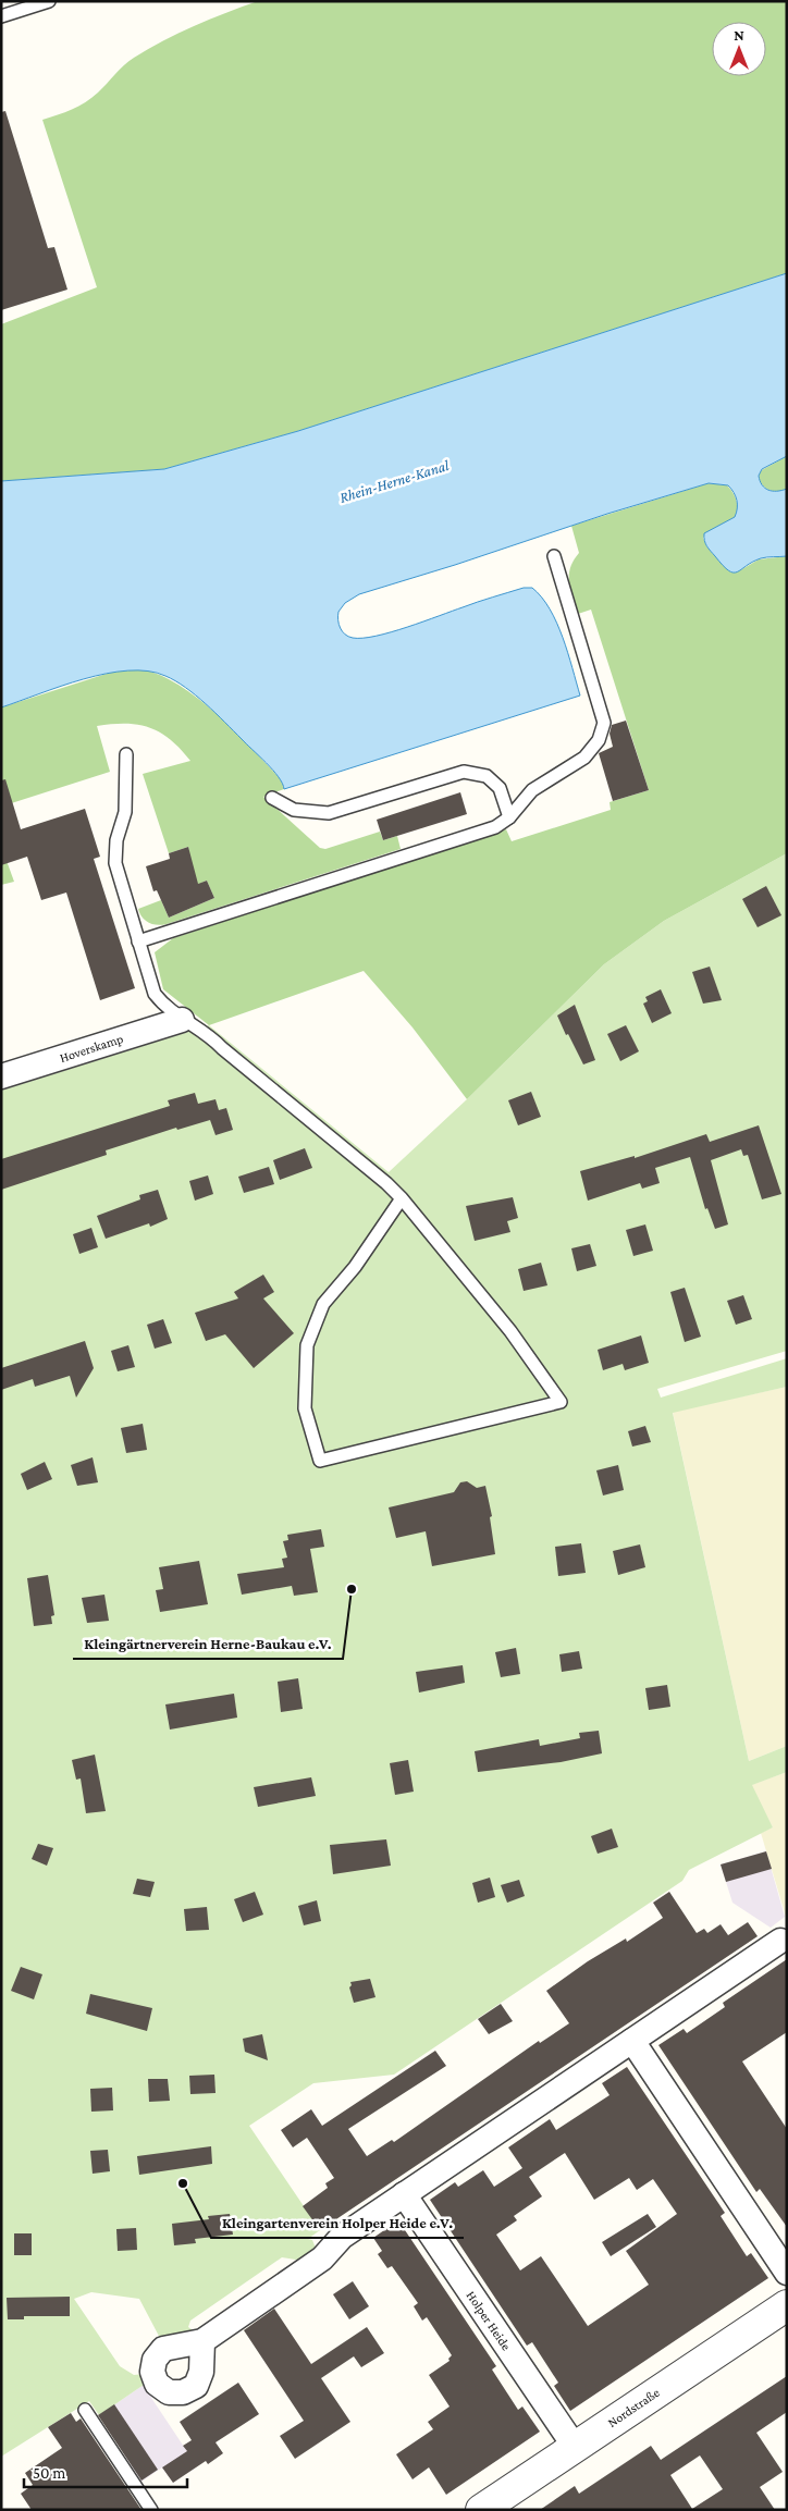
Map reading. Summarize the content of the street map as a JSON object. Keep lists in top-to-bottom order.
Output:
{
  "streets": {
    "street": ["Hoverskamp", "Holper Heide", "Nordstraße"]
  },
  "crossings": [
    ["Holper Heide", "Nordstraße"]
  ],
  "water": ["Rhein-Herne-Kanal"],
  "places": ["Kleingärtnerverein Herne-Baukau e.V.", "Kleingartenverein Holper Heide e.V."],
  "scale_bar": "50 m",
  "north": "top"
}
